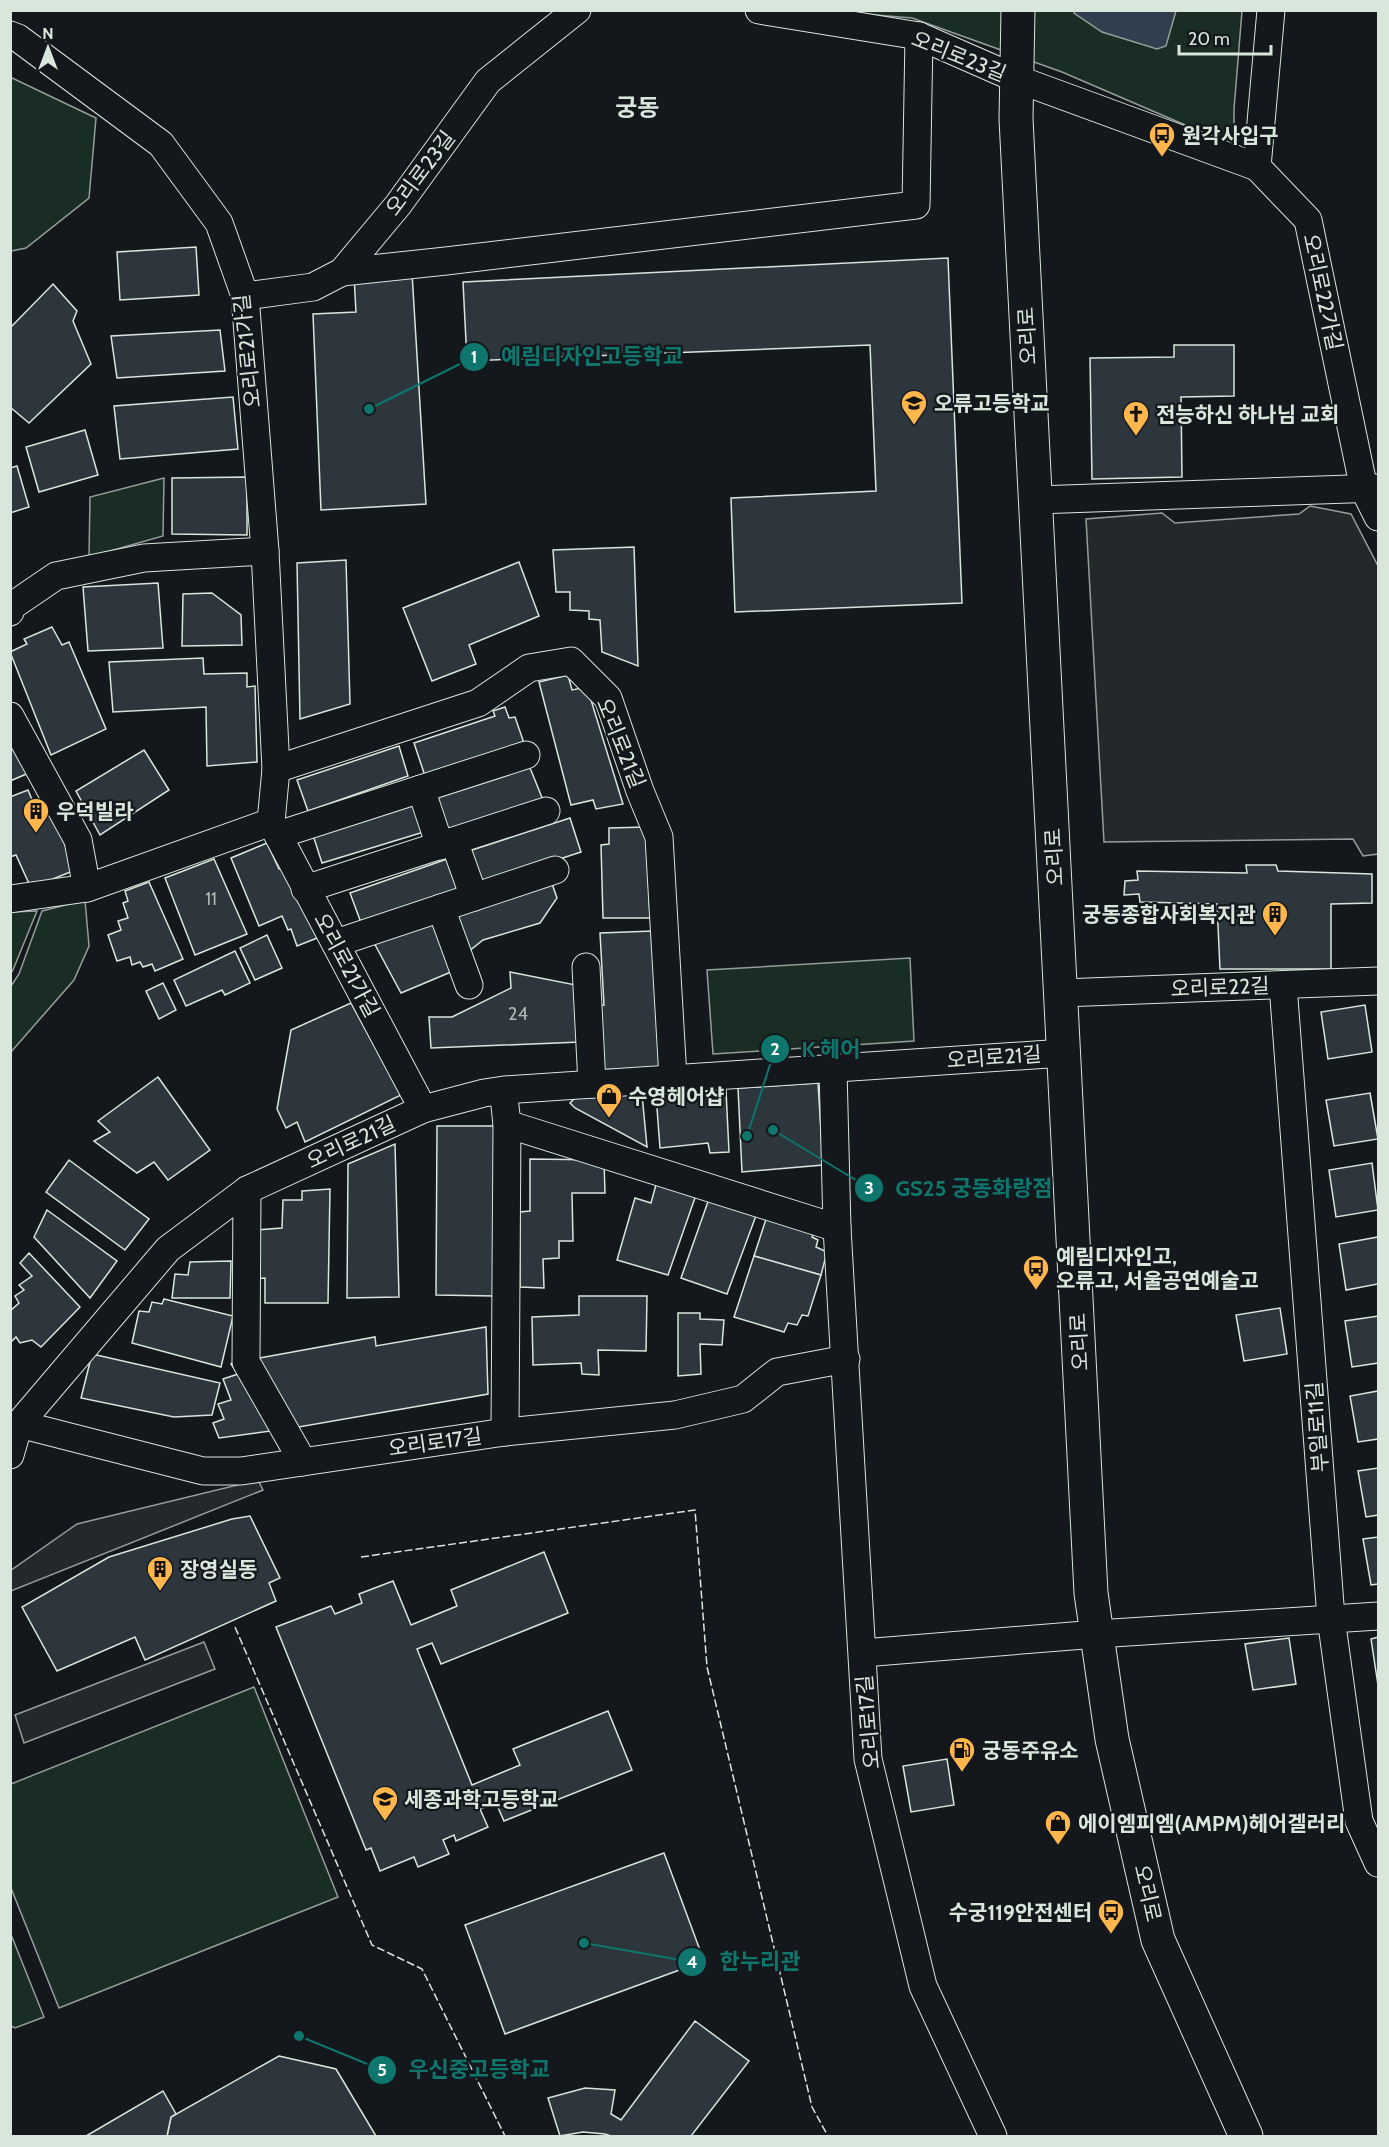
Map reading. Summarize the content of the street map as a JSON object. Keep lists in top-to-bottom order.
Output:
{
  "streets": {
    "main road": ["오리로"],
    "street": [
      "오리로23길",
      "오리로22가길",
      "오리로21가길",
      "오리로21길",
      "오리로22길",
      "부일로11길",
      "오리로17길"
    ]
  },
  "crossings": [
    ["오리로23길", "오리로"],
    ["오리로23길", "오리로21가길"],
    ["오리로", "오리로21길"],
    ["오리로", "오리로22길"],
    ["오리로21가길", "오리로21길"],
    ["오리로21길", "오리로17길"],
    ["오리로22길", "부일로11길"]
  ],
  "districts": ["궁동"],
  "places": {
    "bus stop": ["원각사입구", "예림디자인고, 오류고, 서울공연예술고", "수궁119안전센터"],
    "other": [
      "예림디자인고등학교",
      "GS25 궁동화랑점",
      "K 헤어",
      "한누리관",
      "우신중고등학교"
    ],
    "school or university": ["오류고등학교", "세종과학고등학교"],
    "church": ["전능하신 하나님 교회"],
    "building": ["우덕빌라", "궁동종합사회복지관", "장영실동"],
    "shop": ["수영헤어샵", "에이엠피엠(AMPM)헤어겔러리"],
    "fuel station": ["궁동주유소"]
  },
  "house_numbers": ["11", "24"],
  "scale_bar": "20 m",
  "north": "top"
}
